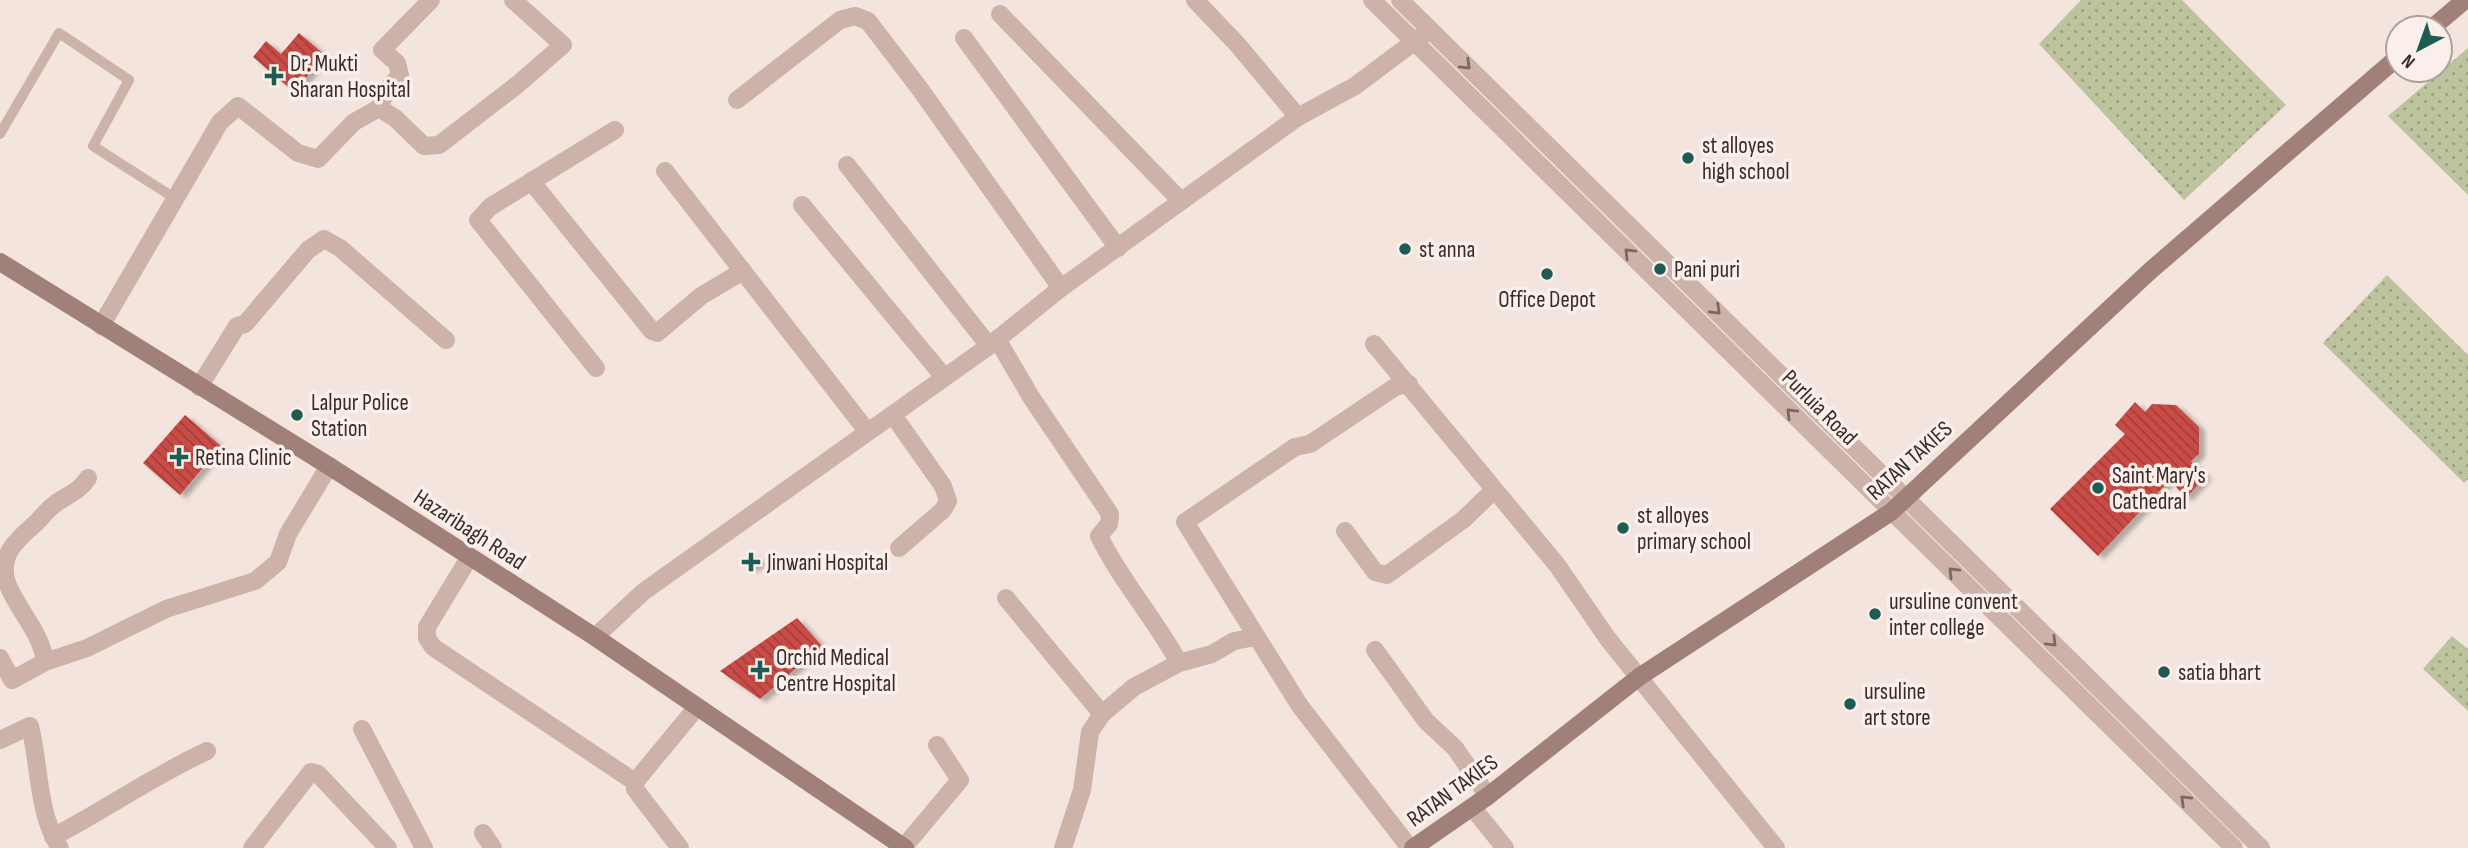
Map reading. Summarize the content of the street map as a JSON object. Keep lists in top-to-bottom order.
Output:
{
  "streets": {
    "street": ["Purluia Road", "RATAN TAKIES", "Hazaribagh Road"]
  },
  "crossings": [
    ["Purluia Road", "RATAN TAKIES"]
  ],
  "places": {
    "health": [
      "Dr. Mukti Sharan Hospital",
      "Retina Clinic",
      "Jinwani Hospital",
      "Orchid Medical Centre Hospital"
    ],
    "other": [
      "st alloyes high school",
      "st anna",
      "Pani puri",
      "Office Depot",
      "Lalpur Police Station",
      "Saint Mary's Cathedral",
      "st alloyes primary school",
      "ursuline convent inter college",
      "satia bhart",
      "ursuline art store"
    ]
  },
  "north": "bottom left"
}
